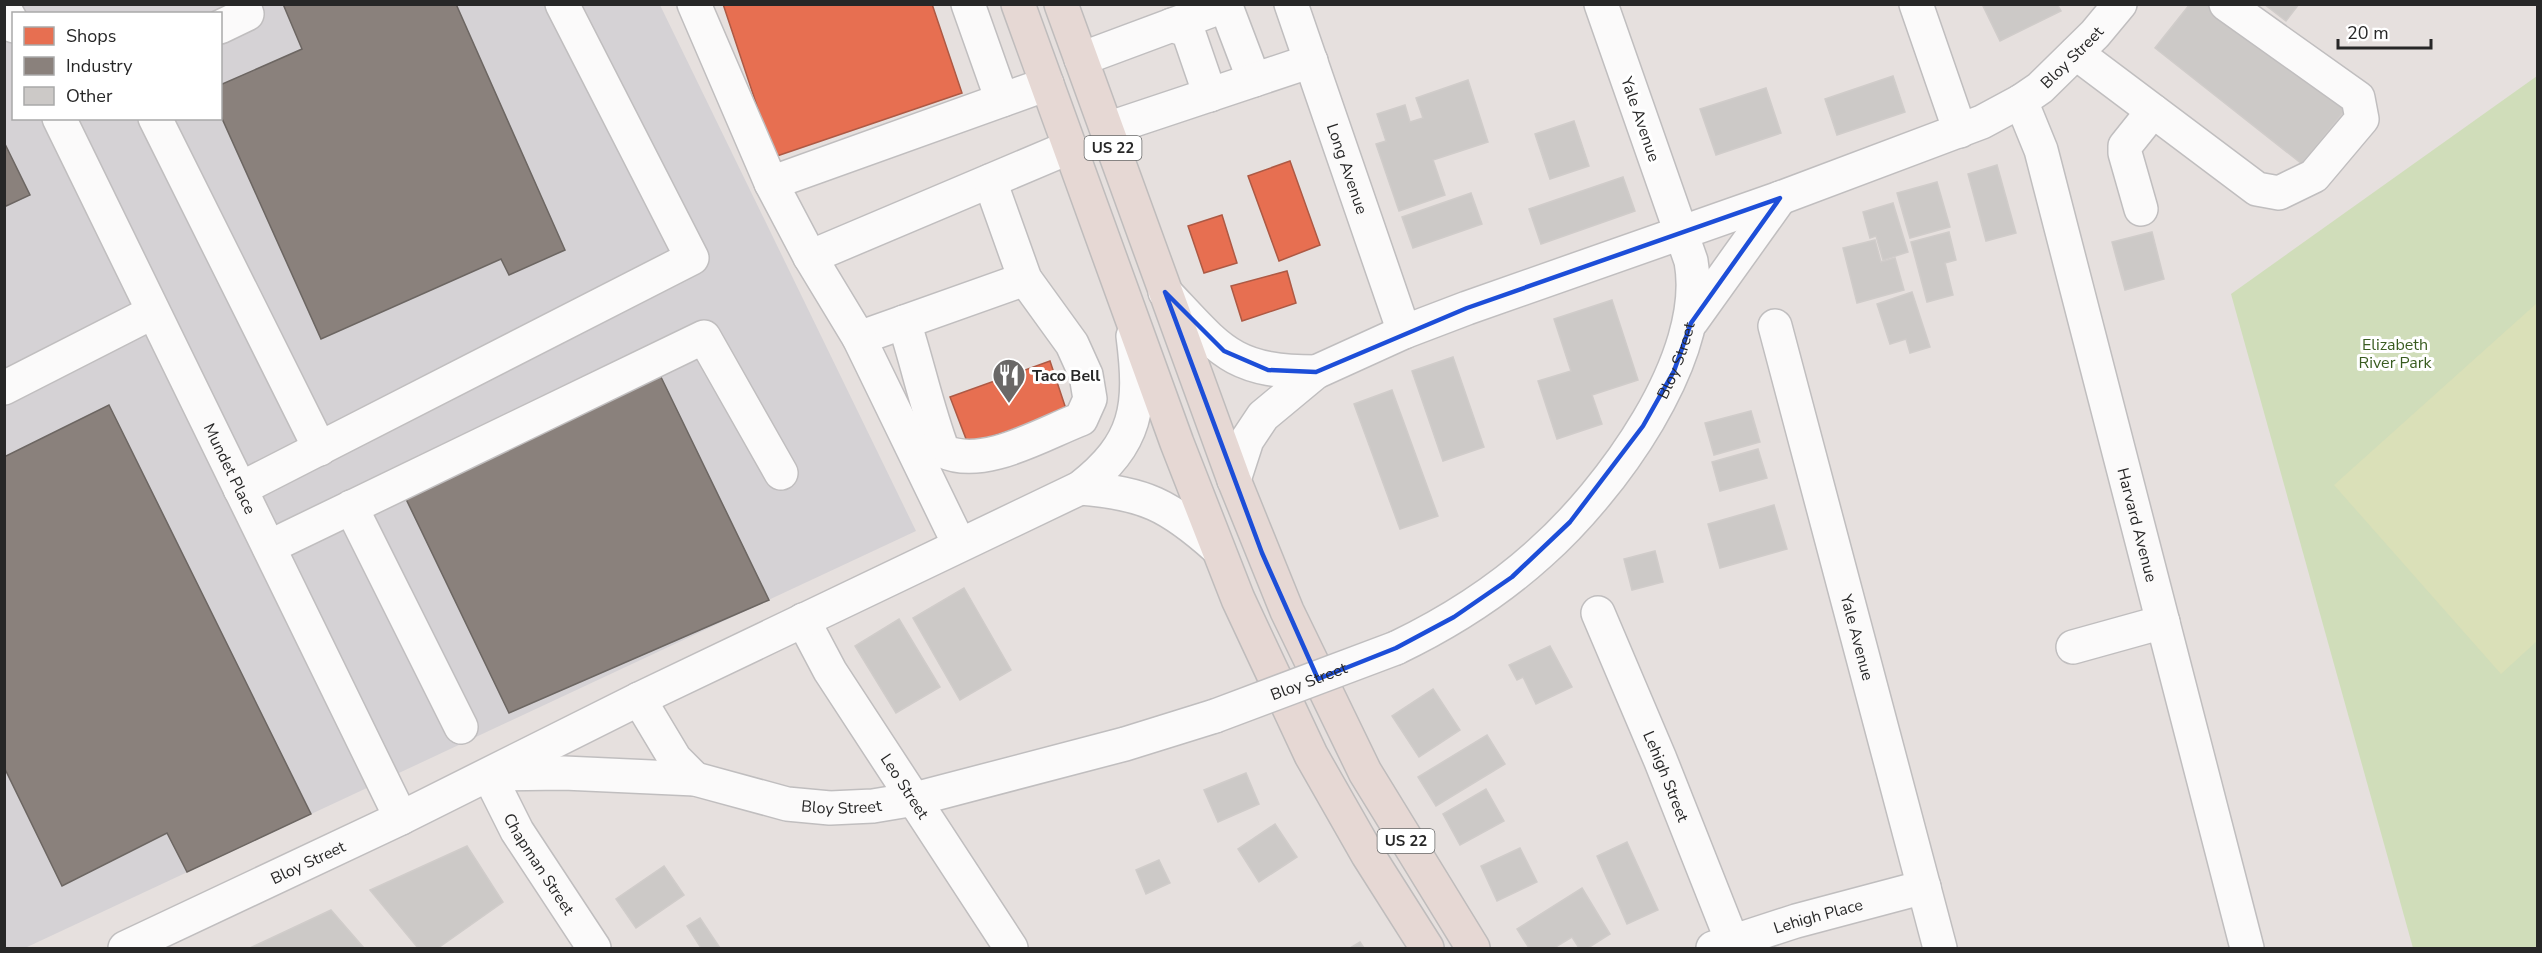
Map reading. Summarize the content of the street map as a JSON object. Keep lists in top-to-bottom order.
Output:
{
  "streets": {
    "highway": ["US 22"],
    "street": [
      "Bloy Street",
      "Yale Avenue",
      "Long Avenue",
      "Mundet Place",
      "Harvard Avenue",
      "Lehigh Street",
      "Leo Street",
      "Chapman Street",
      "Lehigh Place"
    ]
  },
  "crossings": [
    ["Bloy Street", "Yale Avenue"],
    ["Bloy Street", "US 22"],
    ["Bloy Street", "Long Avenue"],
    ["Bloy Street", "Mundet Place"],
    ["Bloy Street", "Harvard Avenue"],
    ["Bloy Street", "Leo Street"],
    ["Bloy Street", "Chapman Street"],
    ["Yale Avenue", "Lehigh Place"],
    ["Lehigh Street", "Lehigh Place"]
  ],
  "parks": ["Elizabeth River Park"],
  "places": {
    "restaurant": ["Taco Bell"]
  },
  "legend": ["Shops", "Industry", "Other"],
  "scale_bar": "20 m"
}
